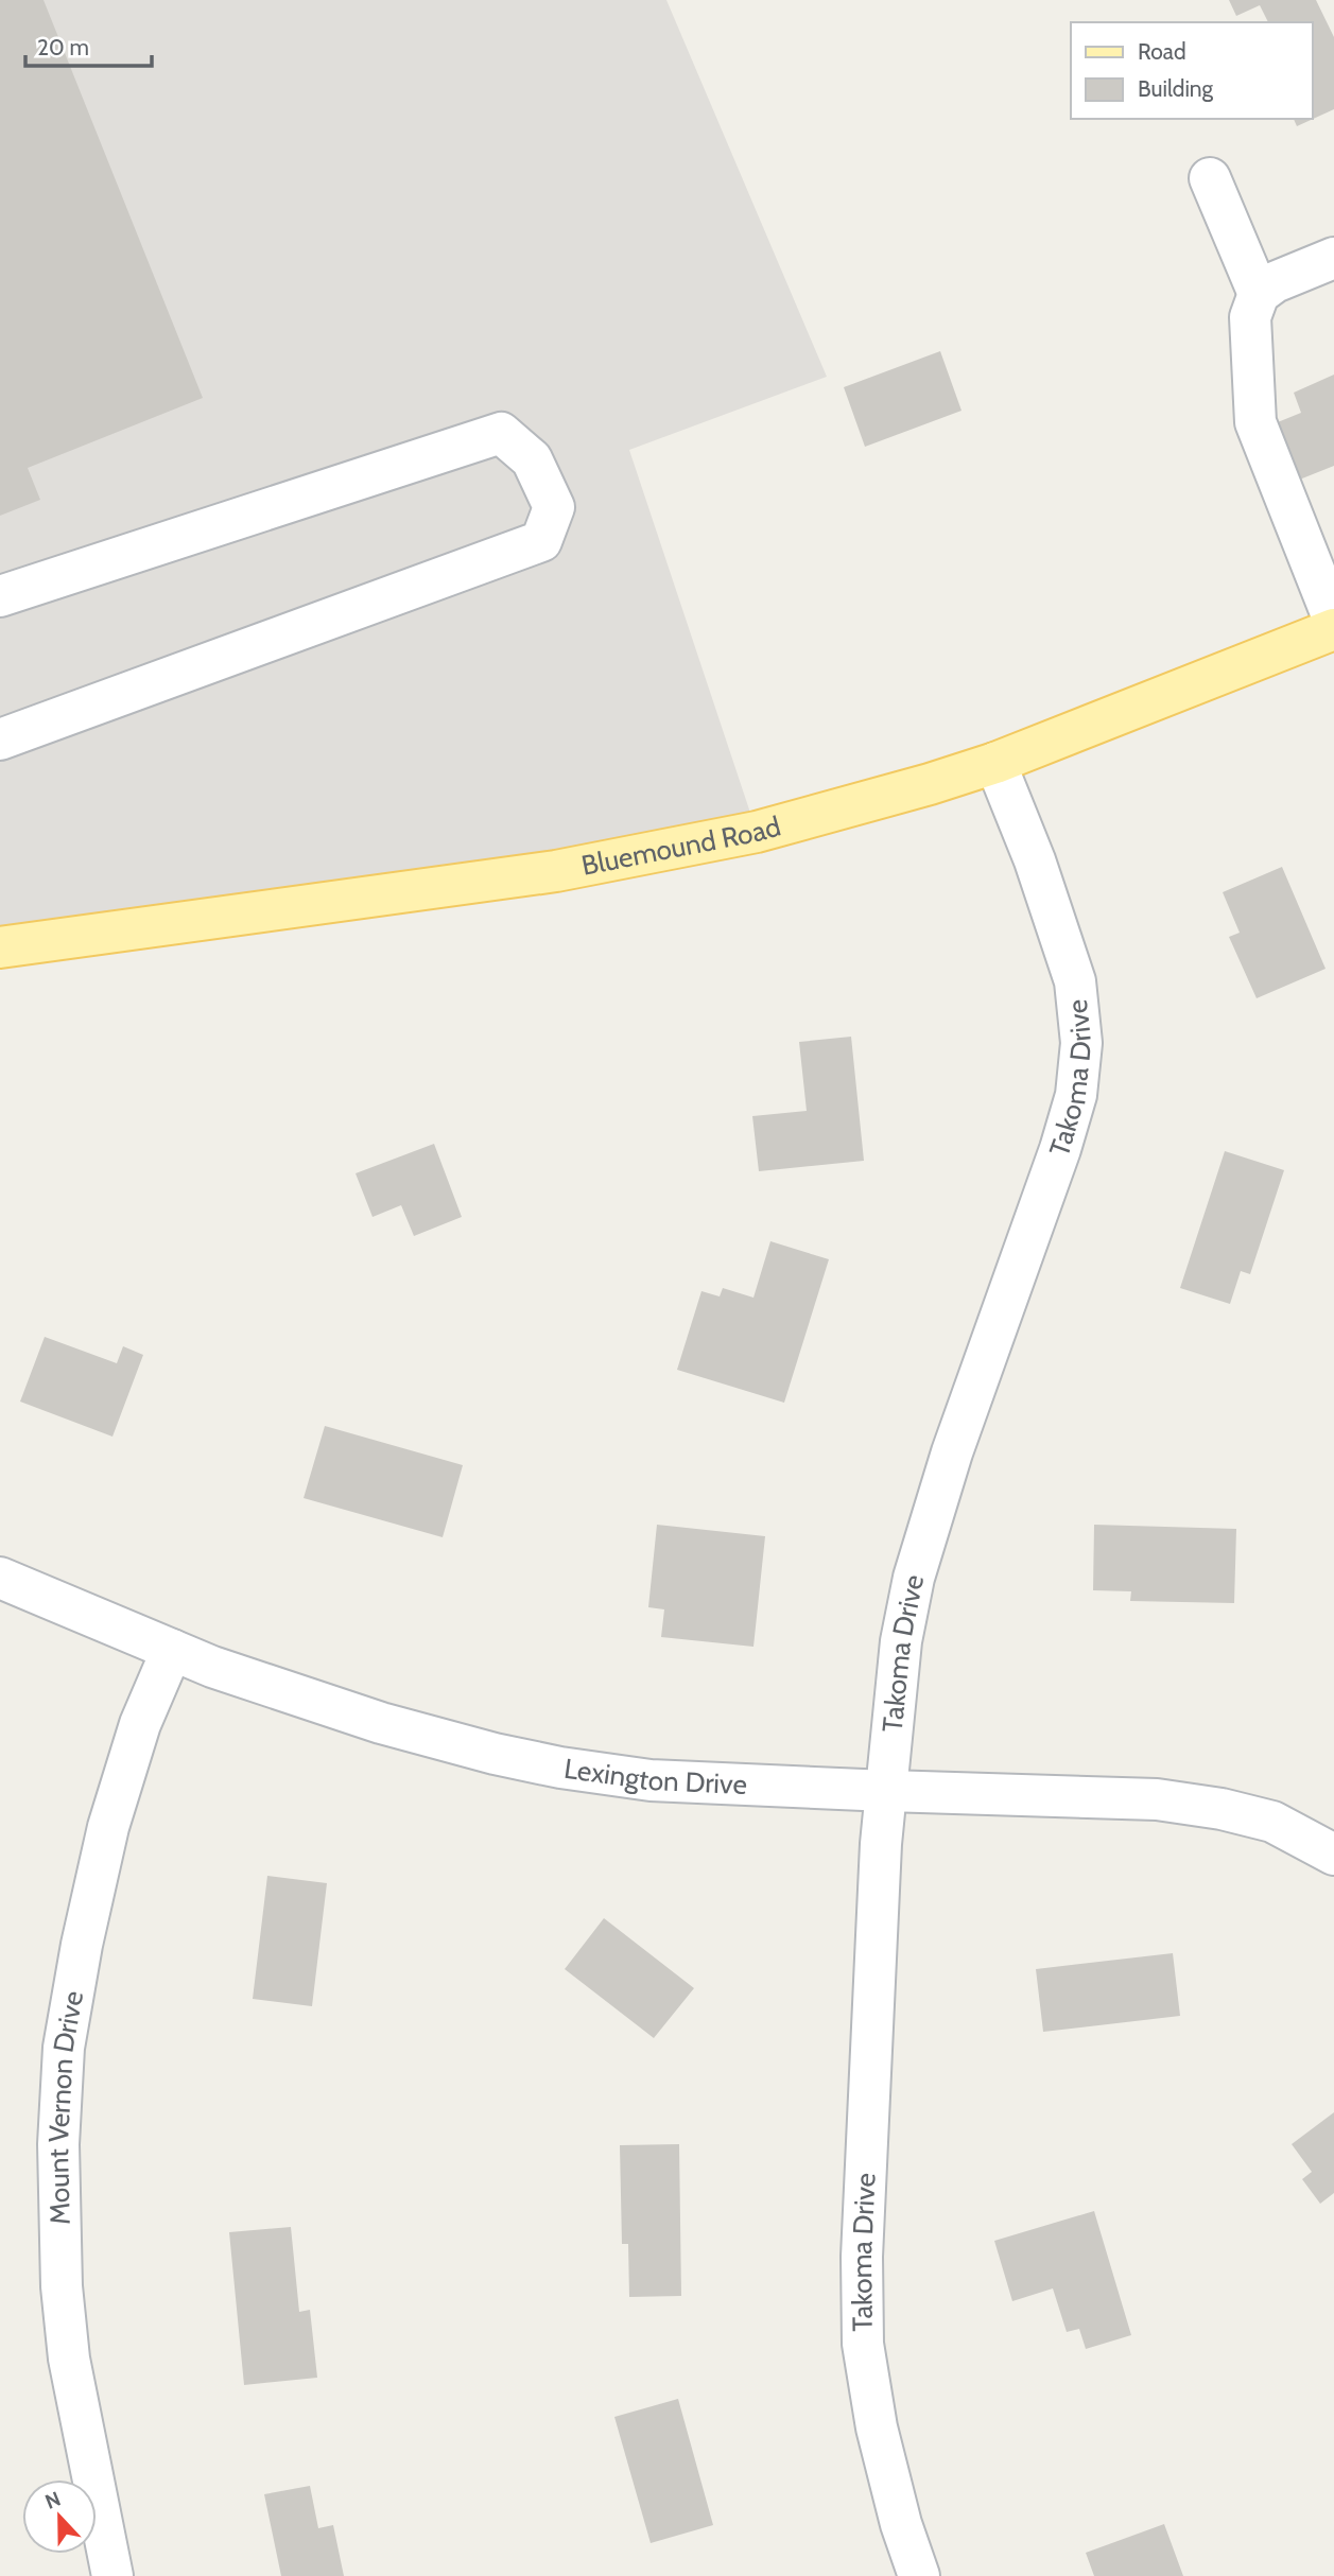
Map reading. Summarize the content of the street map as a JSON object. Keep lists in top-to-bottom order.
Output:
{
  "streets": {
    "main road": ["Bluemound Road"],
    "street": ["Takoma Drive", "Lexington Drive", "Mount Vernon Drive"]
  },
  "crossings": [
    ["Bluemound Road", "Takoma Drive"],
    ["Takoma Drive", "Lexington Drive"],
    ["Lexington Drive", "Mount Vernon Drive"]
  ],
  "legend": ["Road", "Building"],
  "scale_bar": "20 m",
  "north": "top"
}
